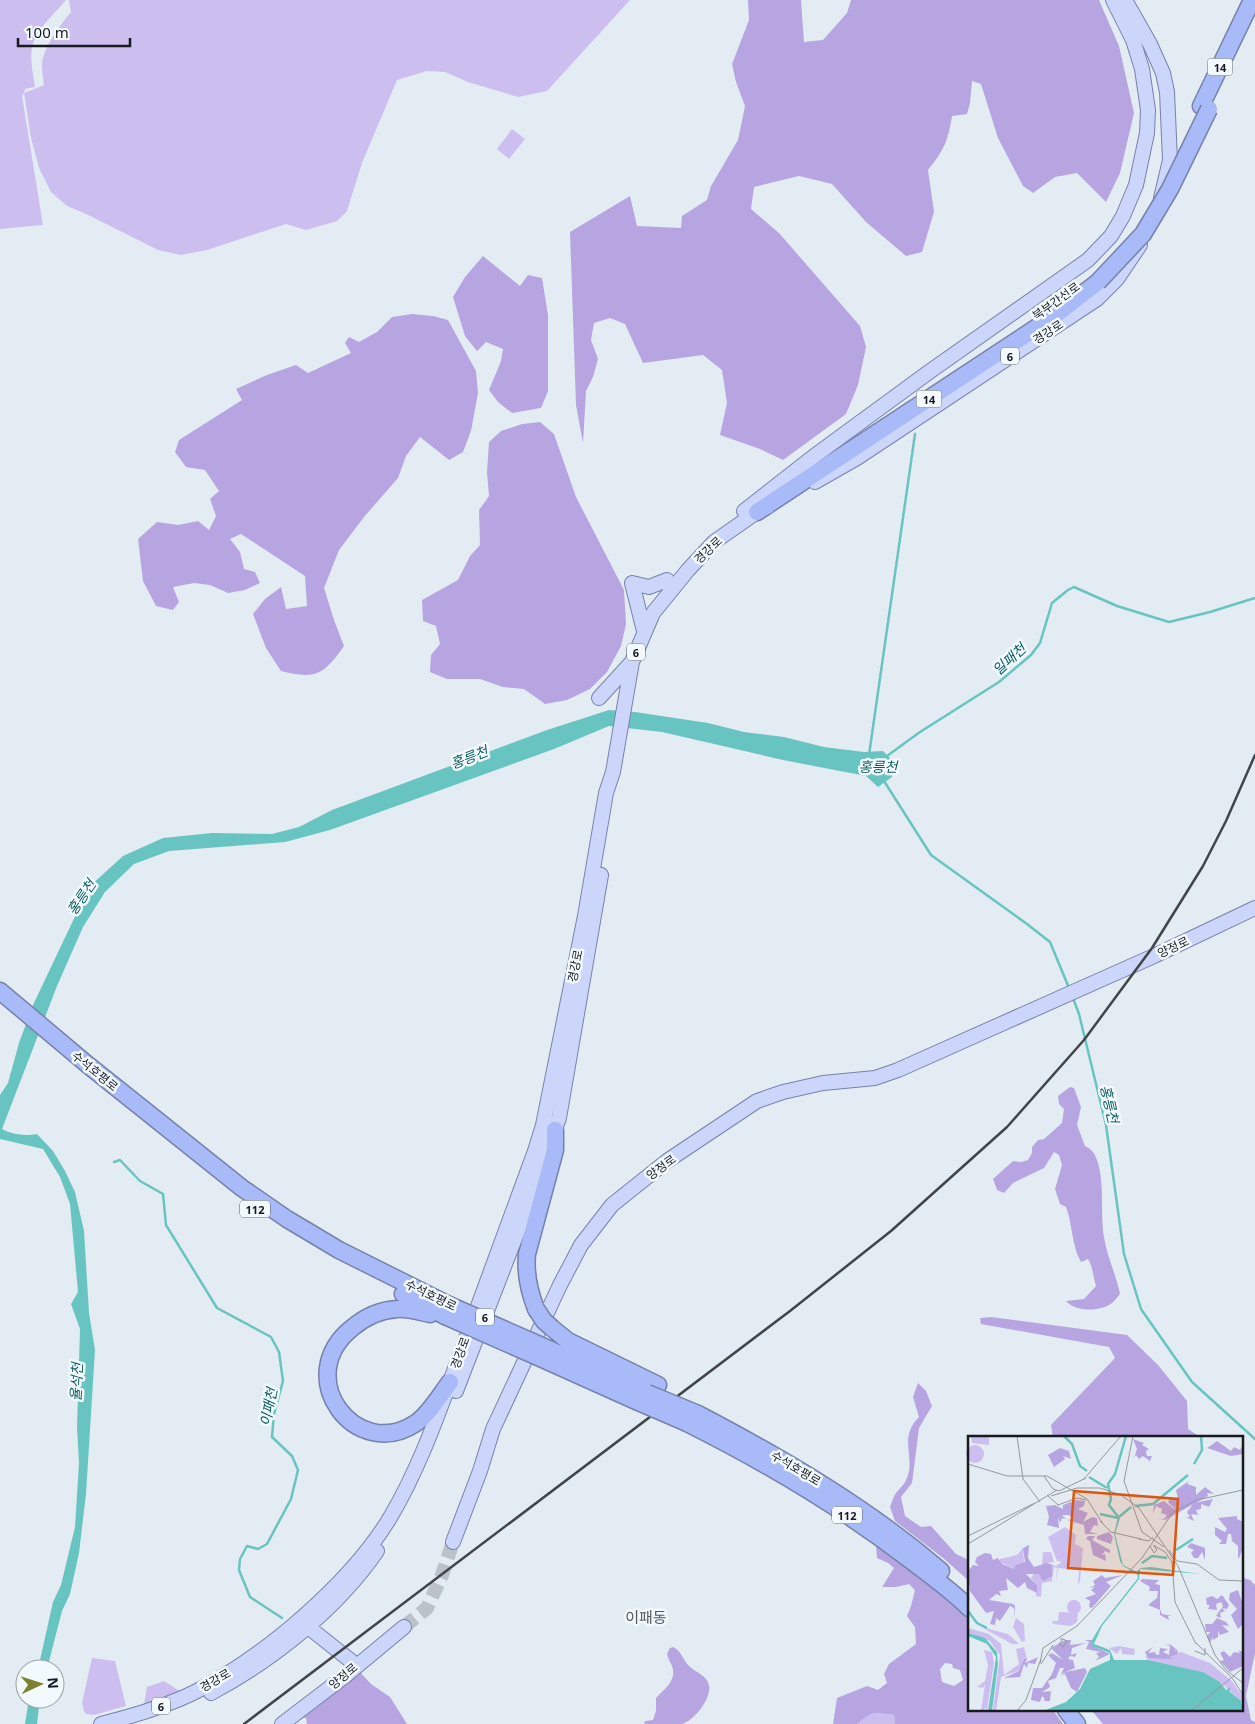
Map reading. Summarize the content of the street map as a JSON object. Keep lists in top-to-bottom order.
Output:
{
  "streets": {
    "highway": [
      "14",
      "북부간선로",
      "수석호평로",
      "112"
    ],
    "main road": ["경강로", "6", "양정로"]
  },
  "crossings": [
    ["북부간선로", "경강로"]
  ],
  "districts": ["이패동"],
  "water": [
    "일패천",
    "홍릉천",
    "율석천",
    "이패천"
  ],
  "scale_bar": "100 m",
  "north": "right"
}
